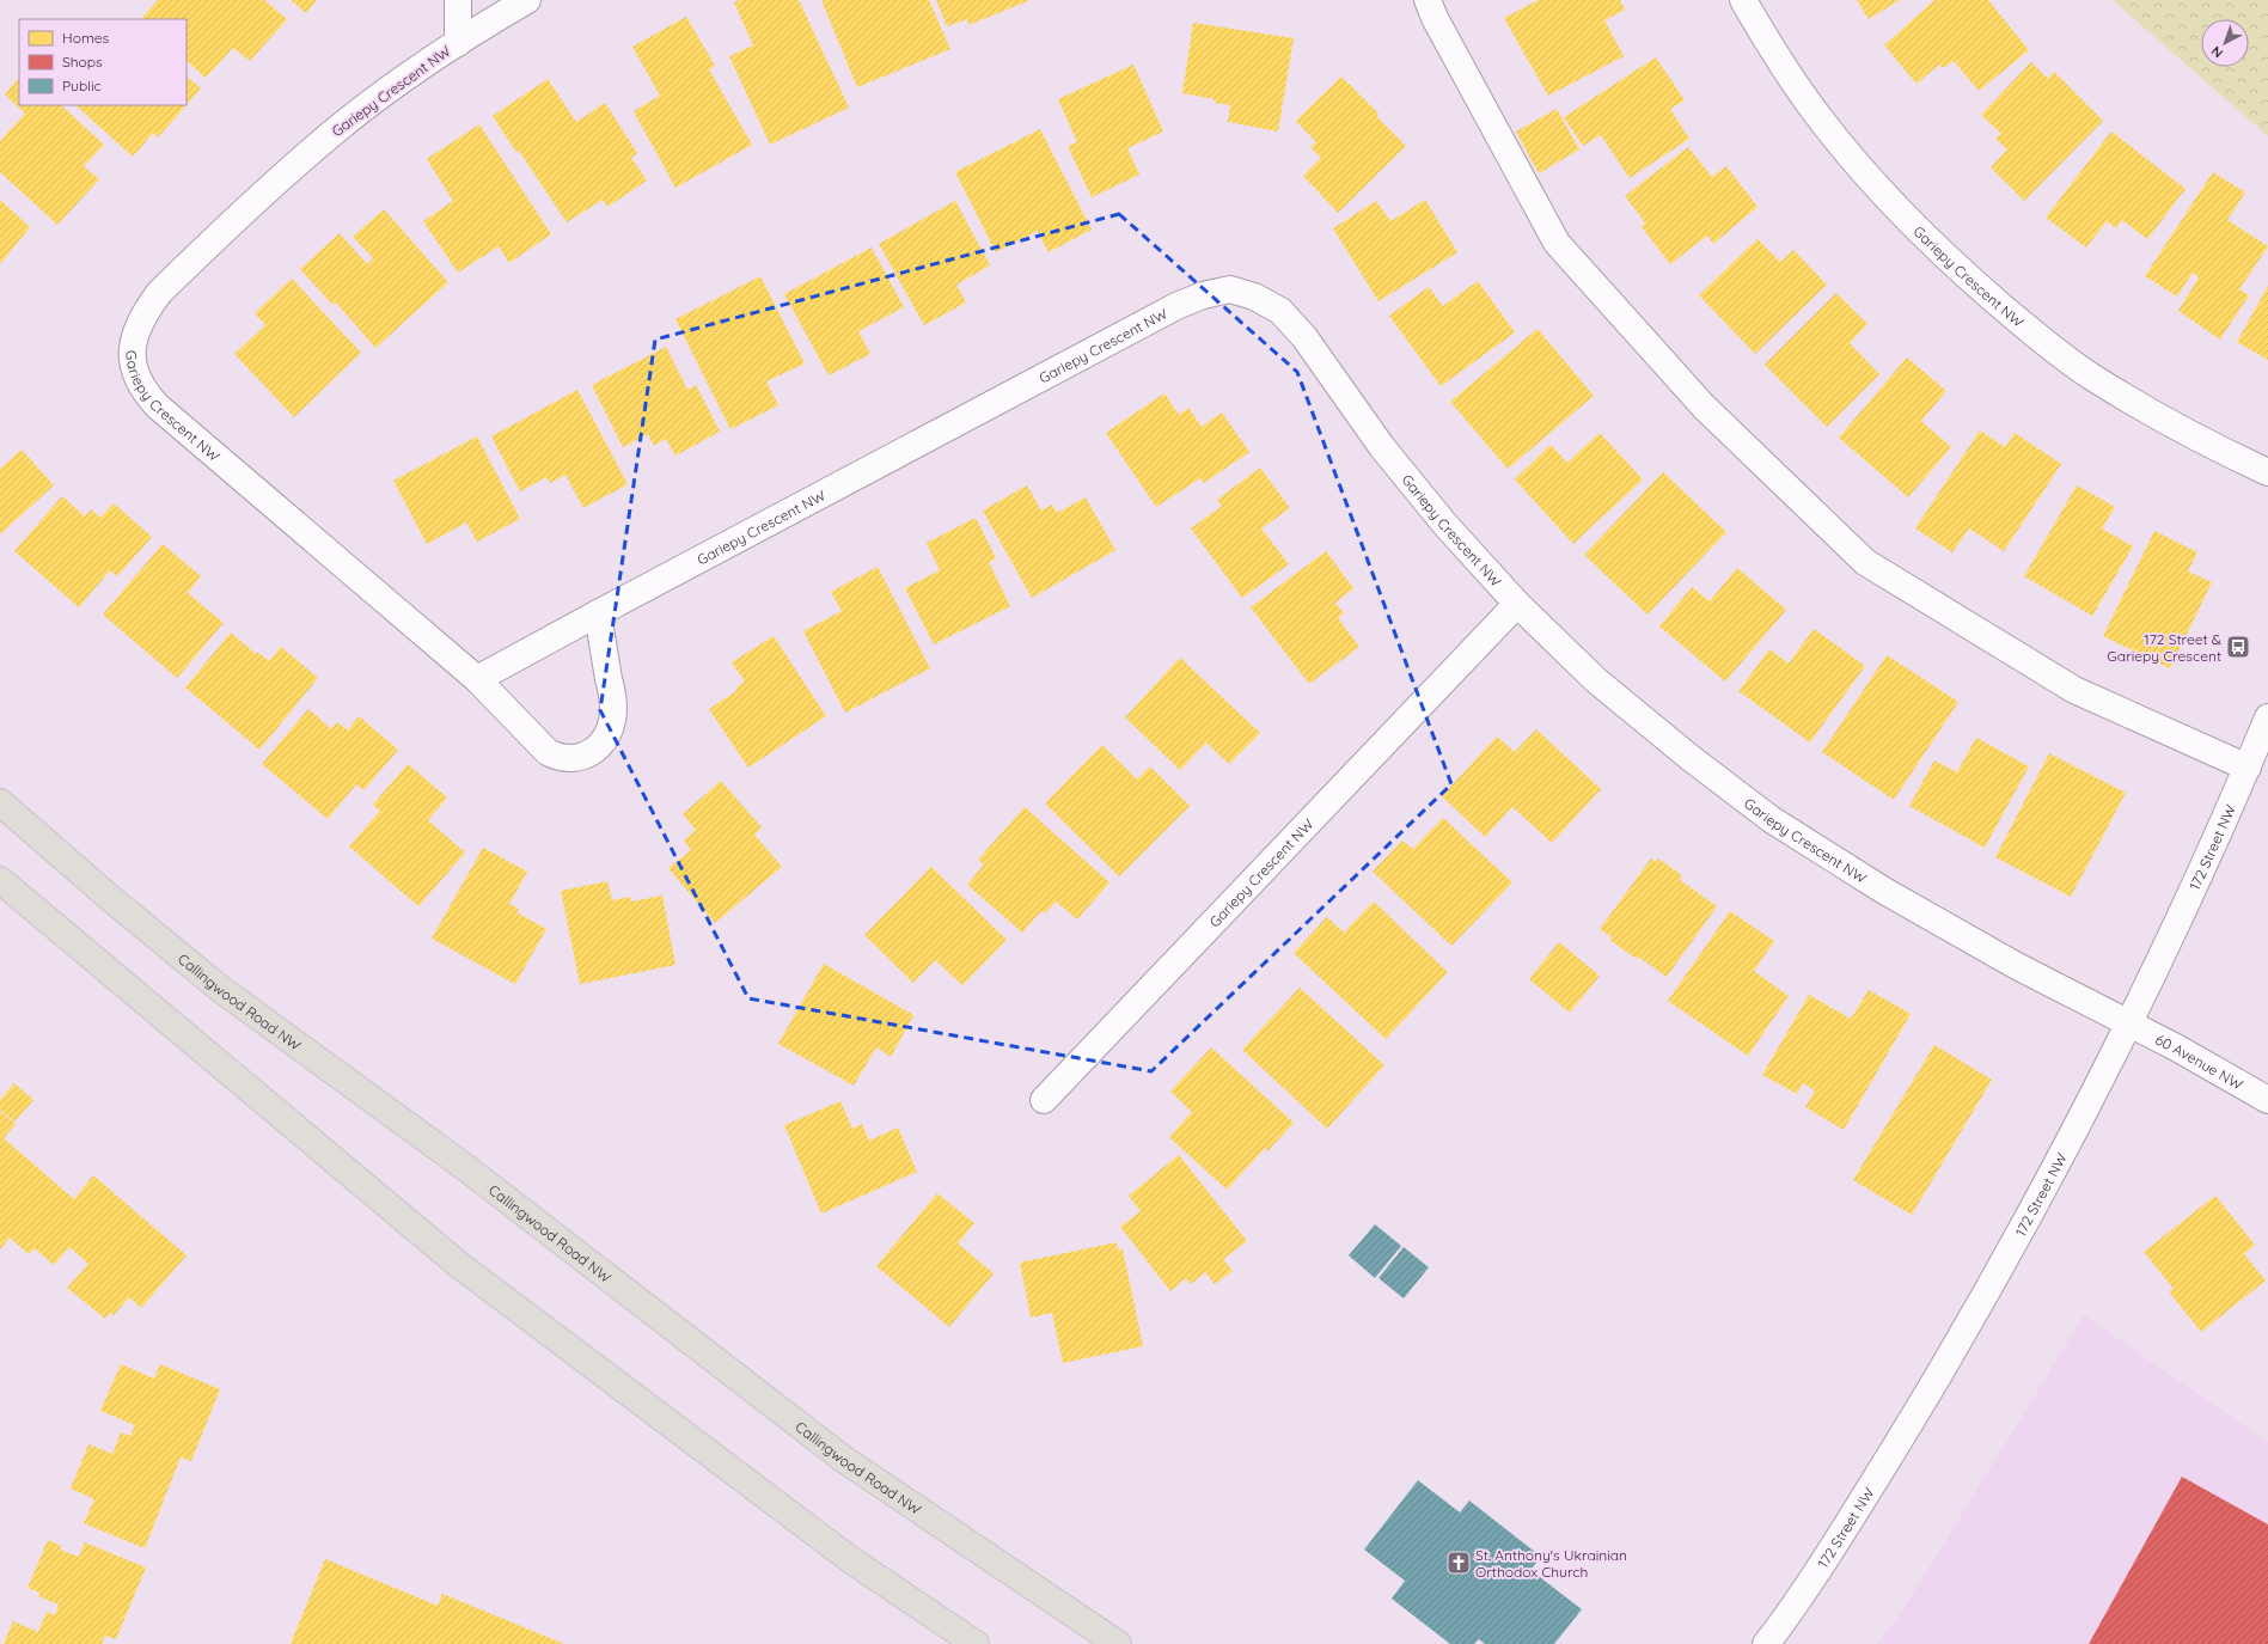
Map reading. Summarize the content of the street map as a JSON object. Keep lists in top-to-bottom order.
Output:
{
  "streets": {
    "main road": ["Callingwood Road NW"],
    "street": ["Gariepy Crescent NW", "172 Street NW", "60 Avenue NW"]
  },
  "crossings": [
    ["Gariepy Crescent NW", "172 Street NW"],
    ["Gariepy Crescent NW", "60 Avenue NW"],
    ["172 Street NW", "60 Avenue NW"]
  ],
  "places": {
    "bus stop": ["172 Street & Gariepy Crescent"],
    "church": ["St. Anthony's Ukrainian Orthodox Church"]
  },
  "legend": ["Homes", "Shops", "Public"],
  "north": "bottom left"
}
